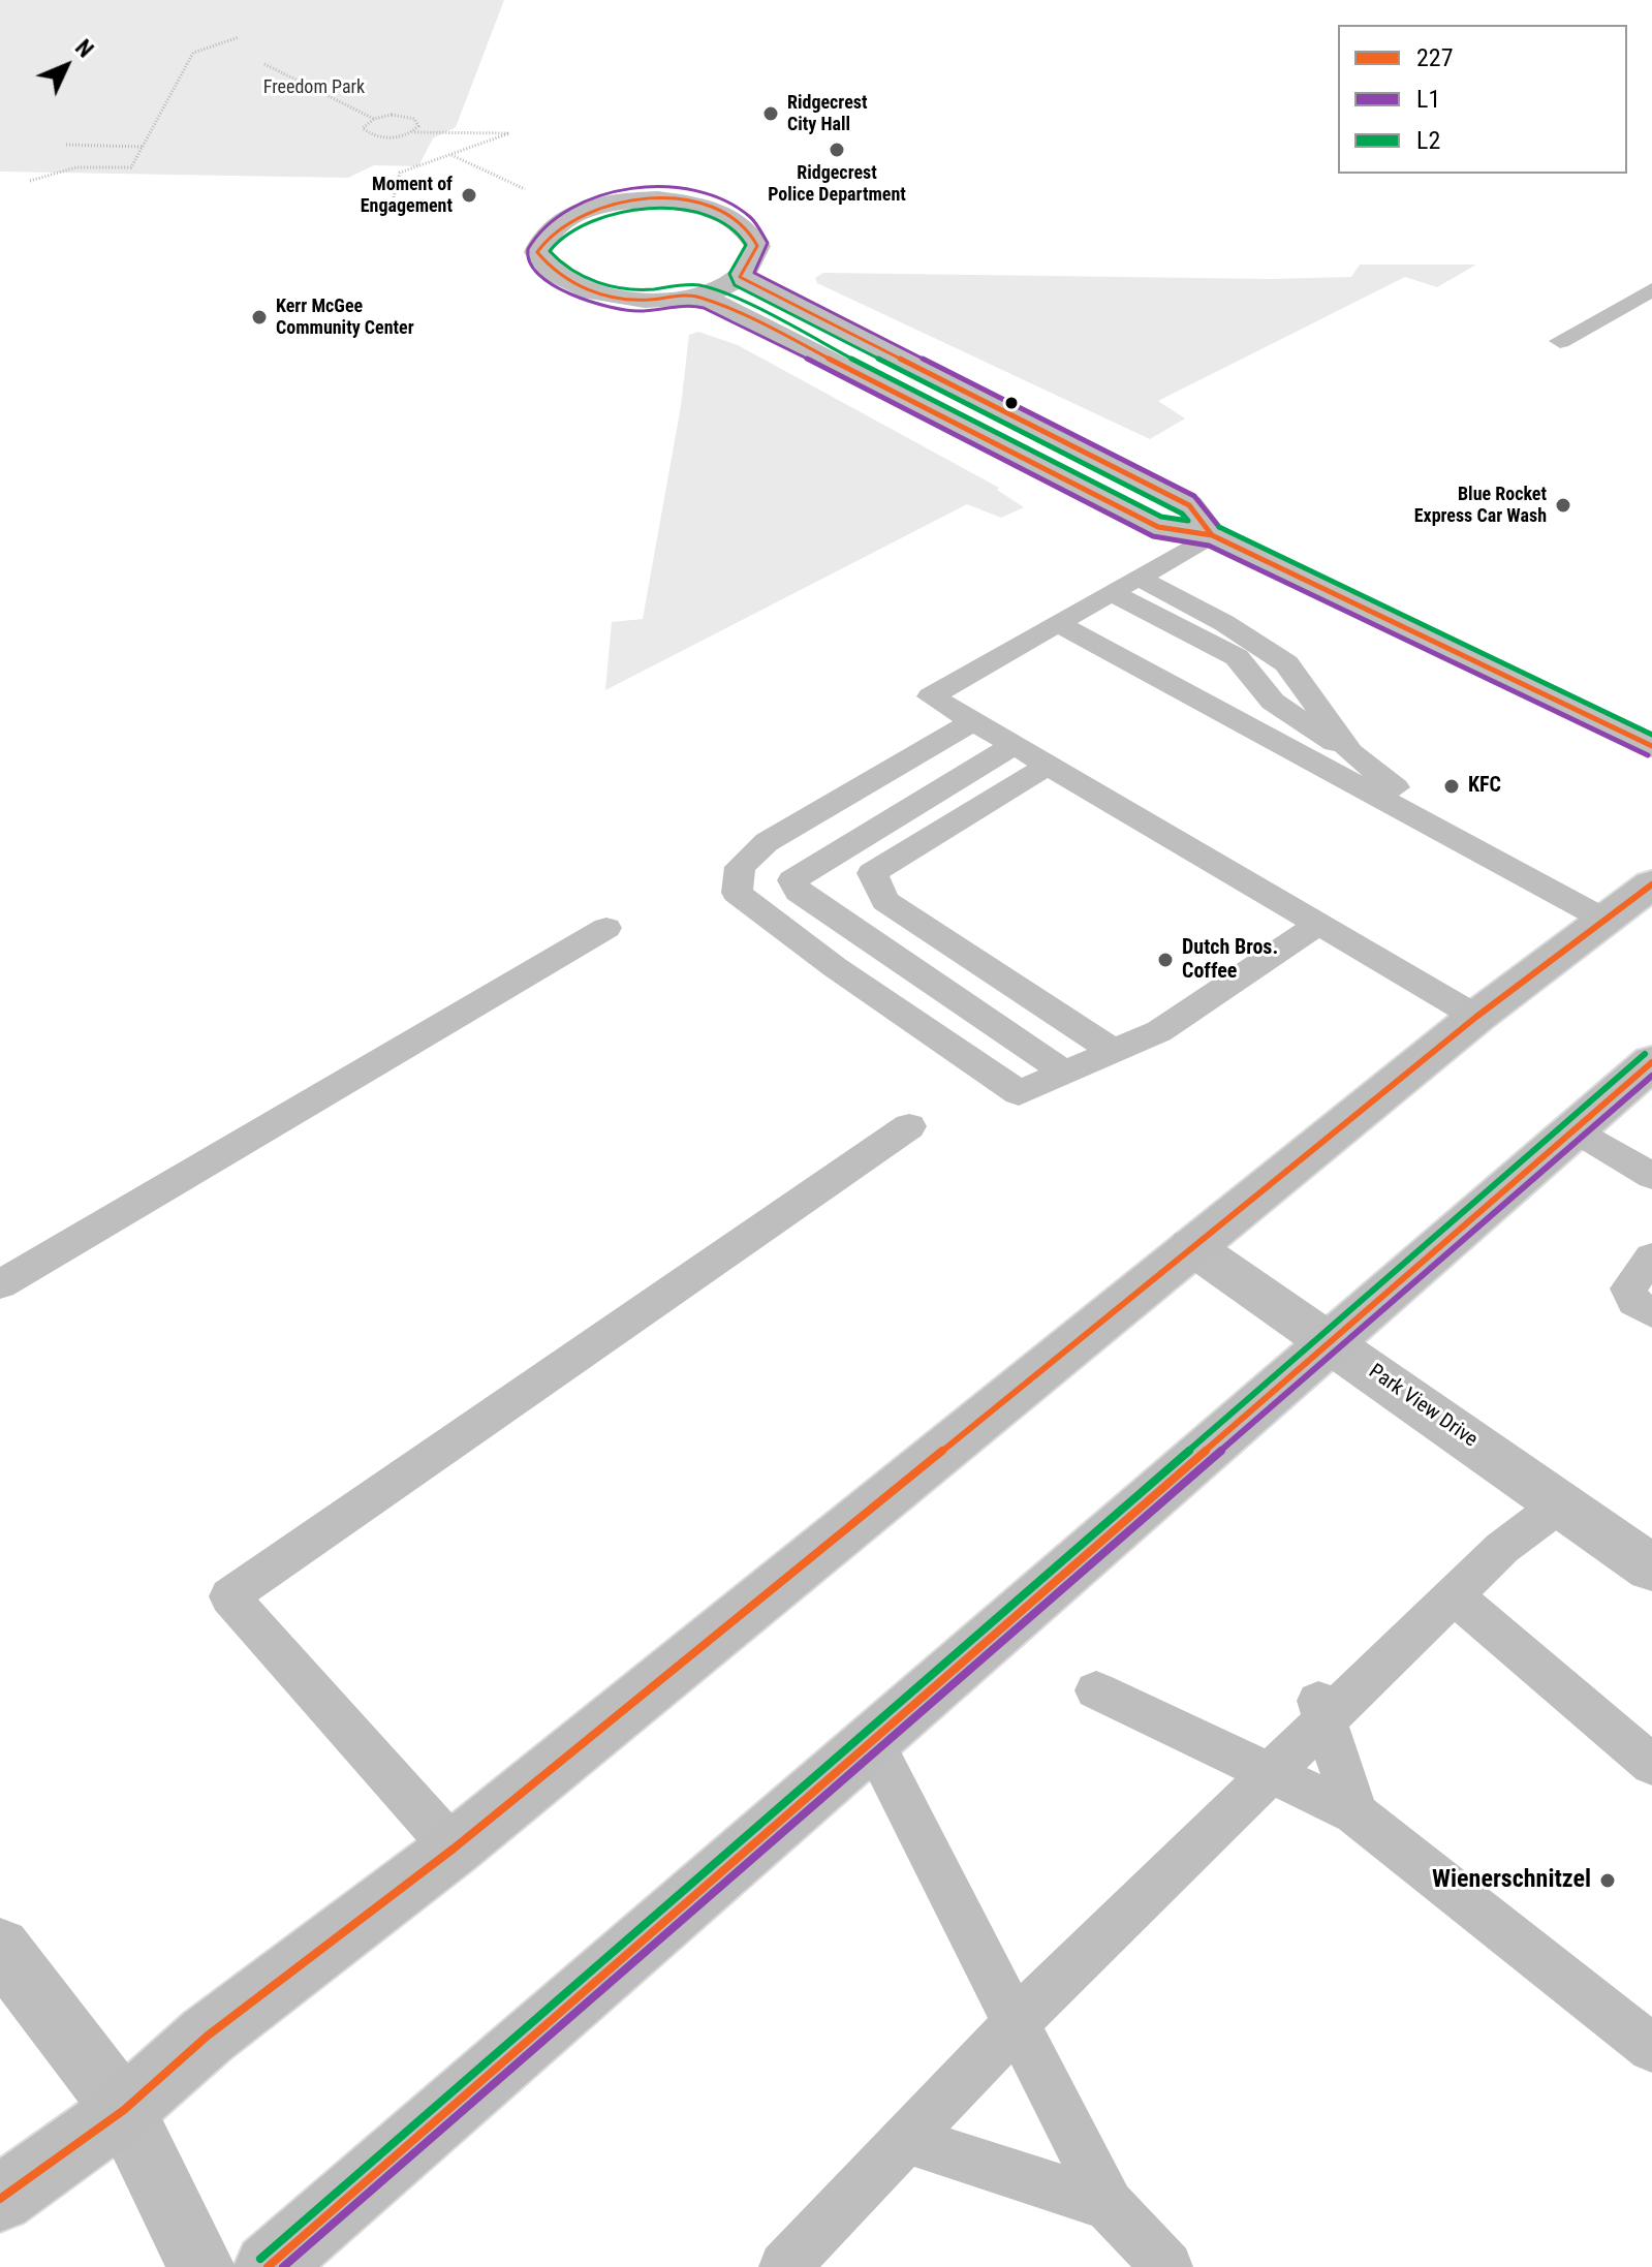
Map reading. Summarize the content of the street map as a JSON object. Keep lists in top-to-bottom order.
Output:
{
  "streets": {
    "street": ["Park View Drive"]
  },
  "parks": ["Freedom Park"],
  "places": [
    "Ridgecrest City Hall",
    "Ridgecrest Police Department",
    "Moment of Engagement",
    "Kerr McGee Community Center",
    "Blue Rocket Express Car Wash",
    "KFC",
    "Dutch Bros. Coffee",
    "Wienerschnitzel"
  ],
  "lines": ["transit line L1", "transit line 227", "transit line L2"],
  "legend": ["227", "L1", "L2"],
  "north": "top right"
}
